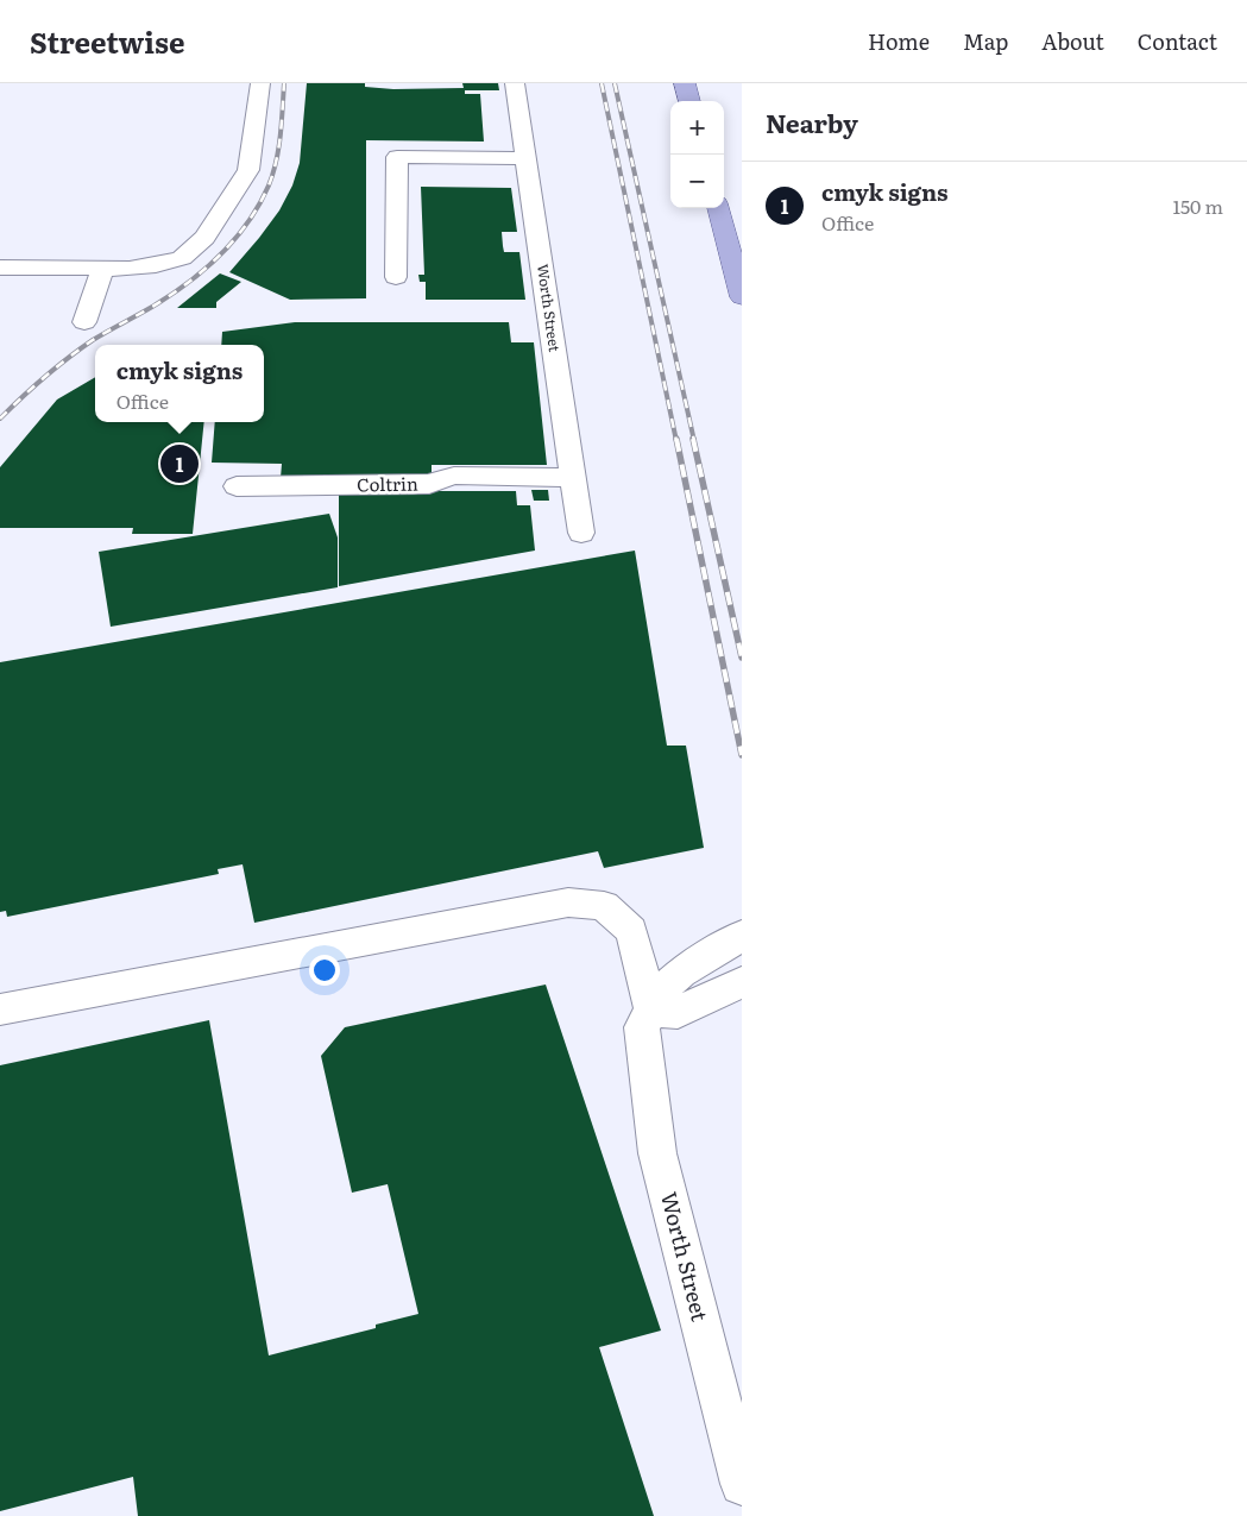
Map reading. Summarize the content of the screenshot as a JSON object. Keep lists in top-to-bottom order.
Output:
{
  "streets": {
    "street": ["Worth Street", "Coltrin"]
  },
  "crossings": [
    ["Worth Street", "Coltrin"]
  ],
  "page": {
    "header": "Streetwise",
    "nav": [
      "Home",
      "Map",
      "About",
      "Contact"
    ],
    "heading": "Nearby",
    "map_buttons": ["+", "−"],
    "list": [
      {
        "mark": "1",
        "name": "cmyk signs",
        "note": "Office",
        "value": "150 m"
      }
    ],
    "popup": ["cmyk signs", "Office"],
    "pins": "1"
  }
}
